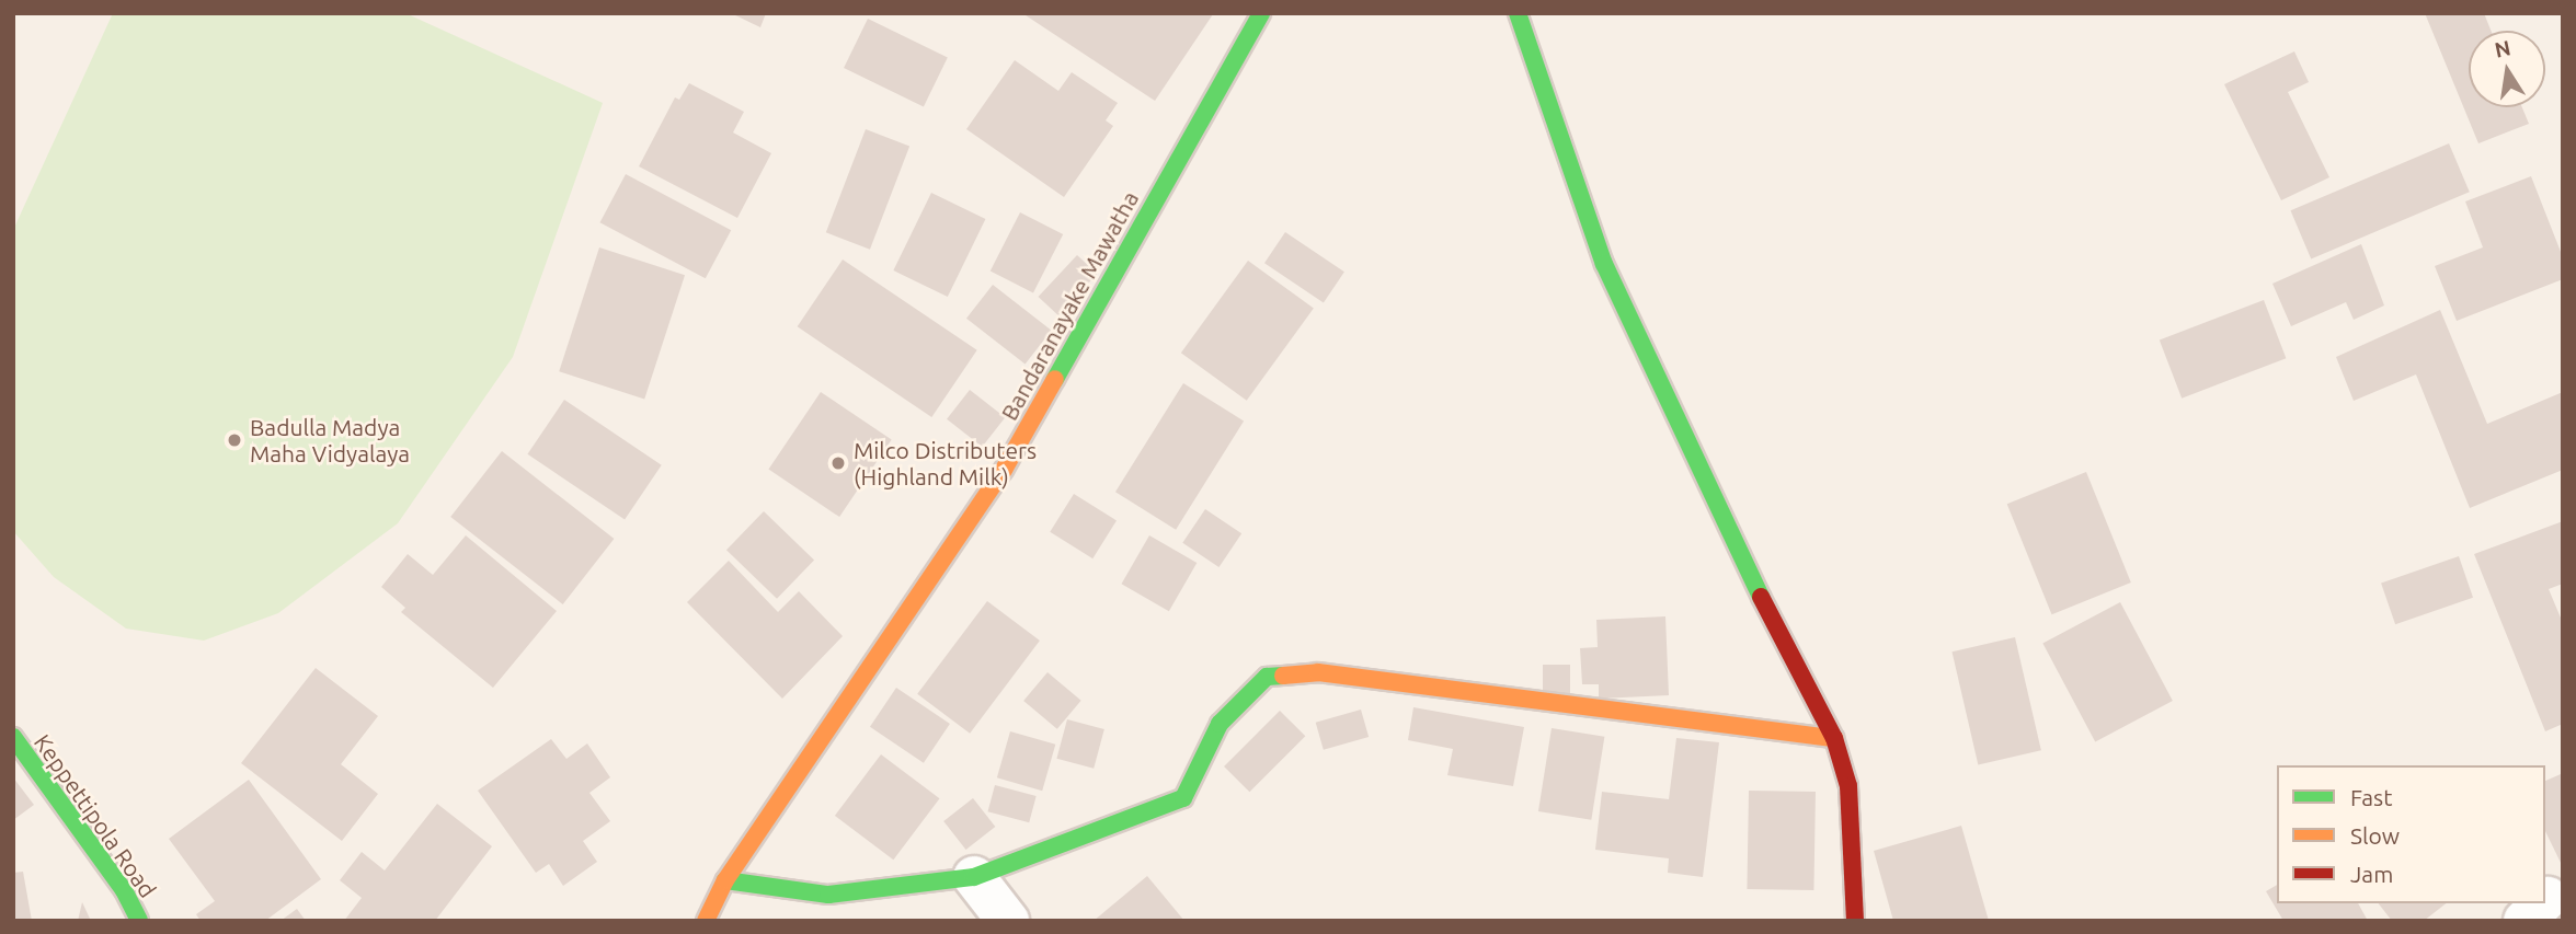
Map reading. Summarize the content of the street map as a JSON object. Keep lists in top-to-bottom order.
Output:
{
  "streets": {
    "street": ["Bandaranayake Mawatha", "Keppettipola Road"]
  },
  "places": ["Badulla Madya Maha Vidyalaya", "Milco Distributers (Highland Milk)"],
  "legend": ["Fast", "Slow", "Jam"],
  "north": "top"
}
